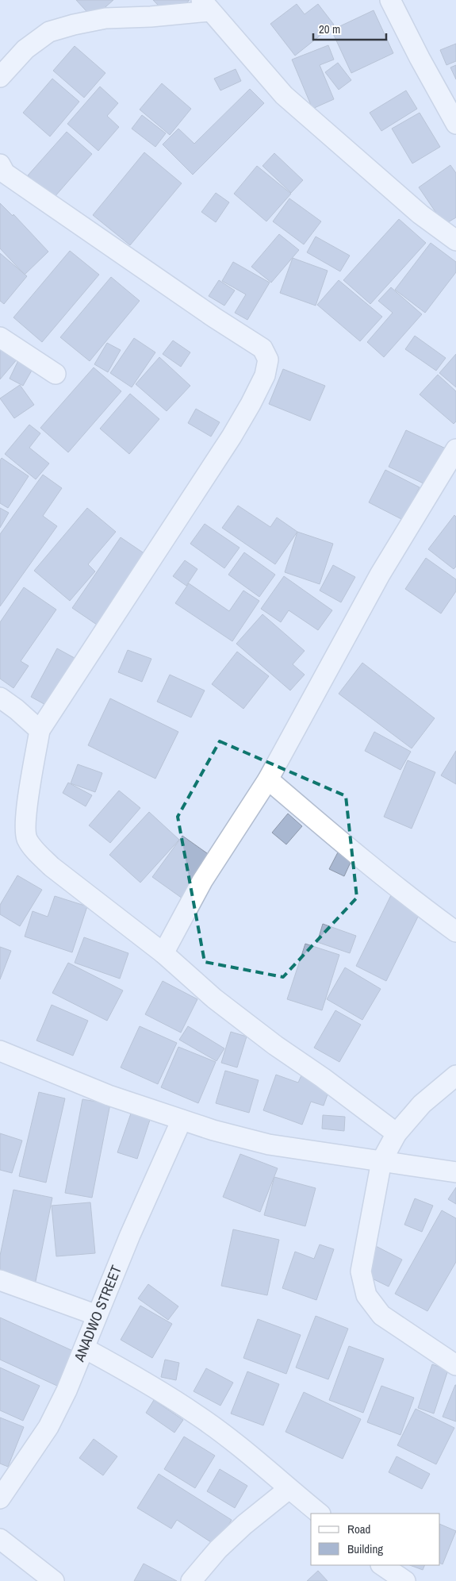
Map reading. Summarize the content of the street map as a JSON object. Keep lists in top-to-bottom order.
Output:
{
  "streets": {
    "street": ["ANADWO STREET"]
  },
  "legend": ["Road", "Building"],
  "scale_bar": "20 m"
}
